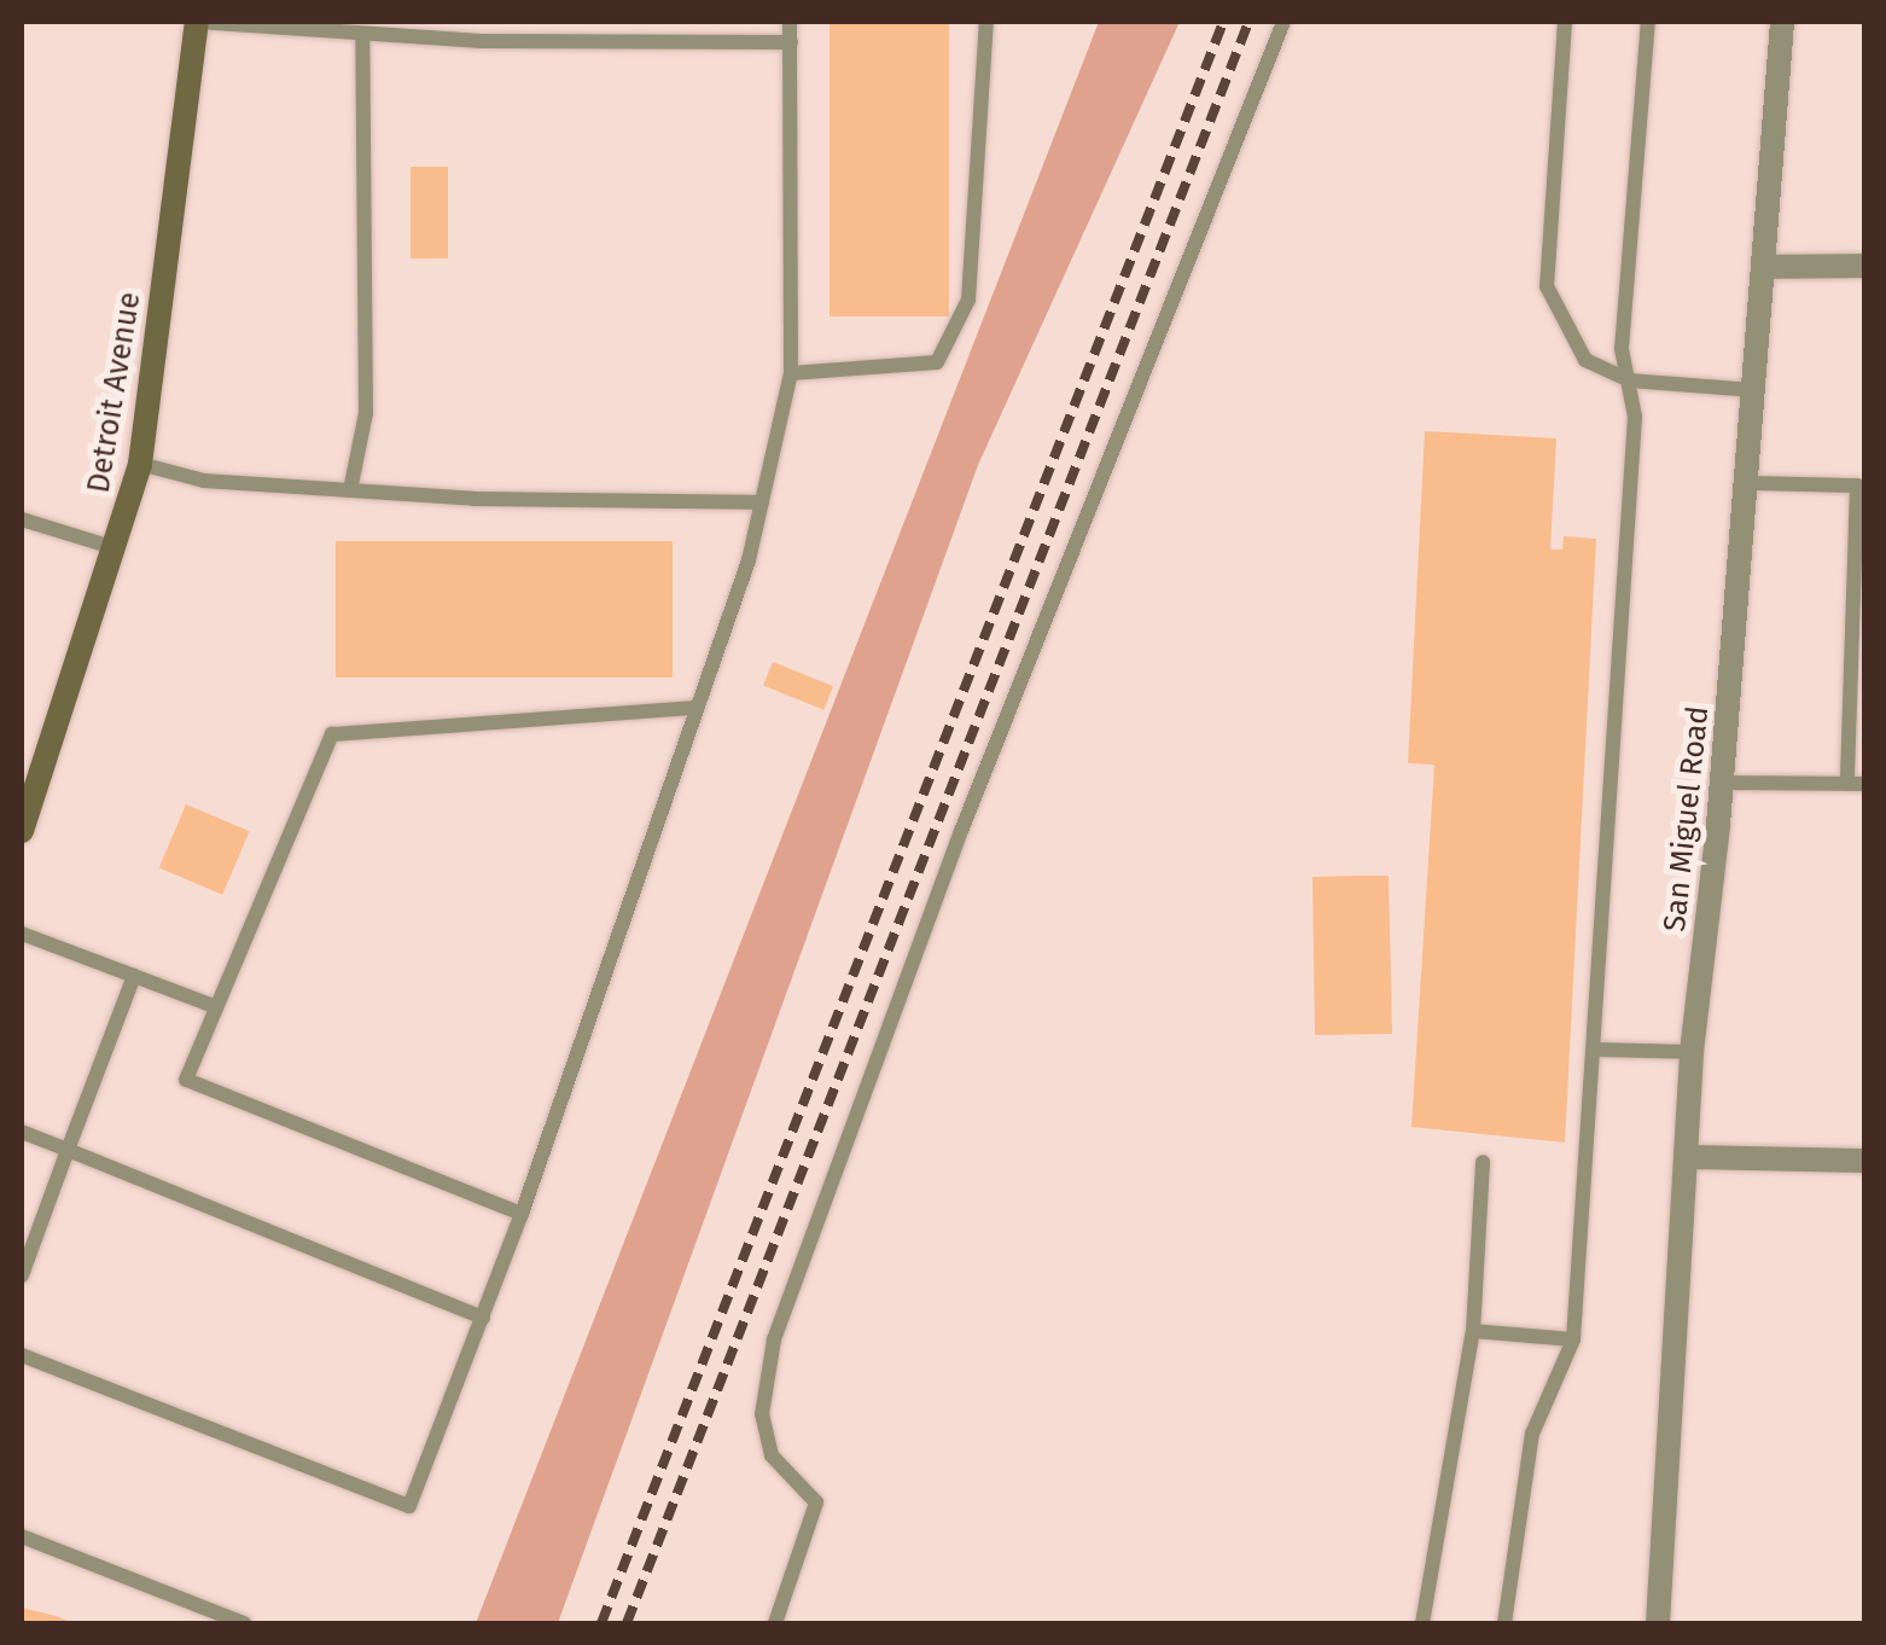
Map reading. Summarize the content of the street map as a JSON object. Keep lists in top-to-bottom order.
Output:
{
  "streets": {
    "street": ["Detroit Avenue", "San Miguel Road"]
  }
}
